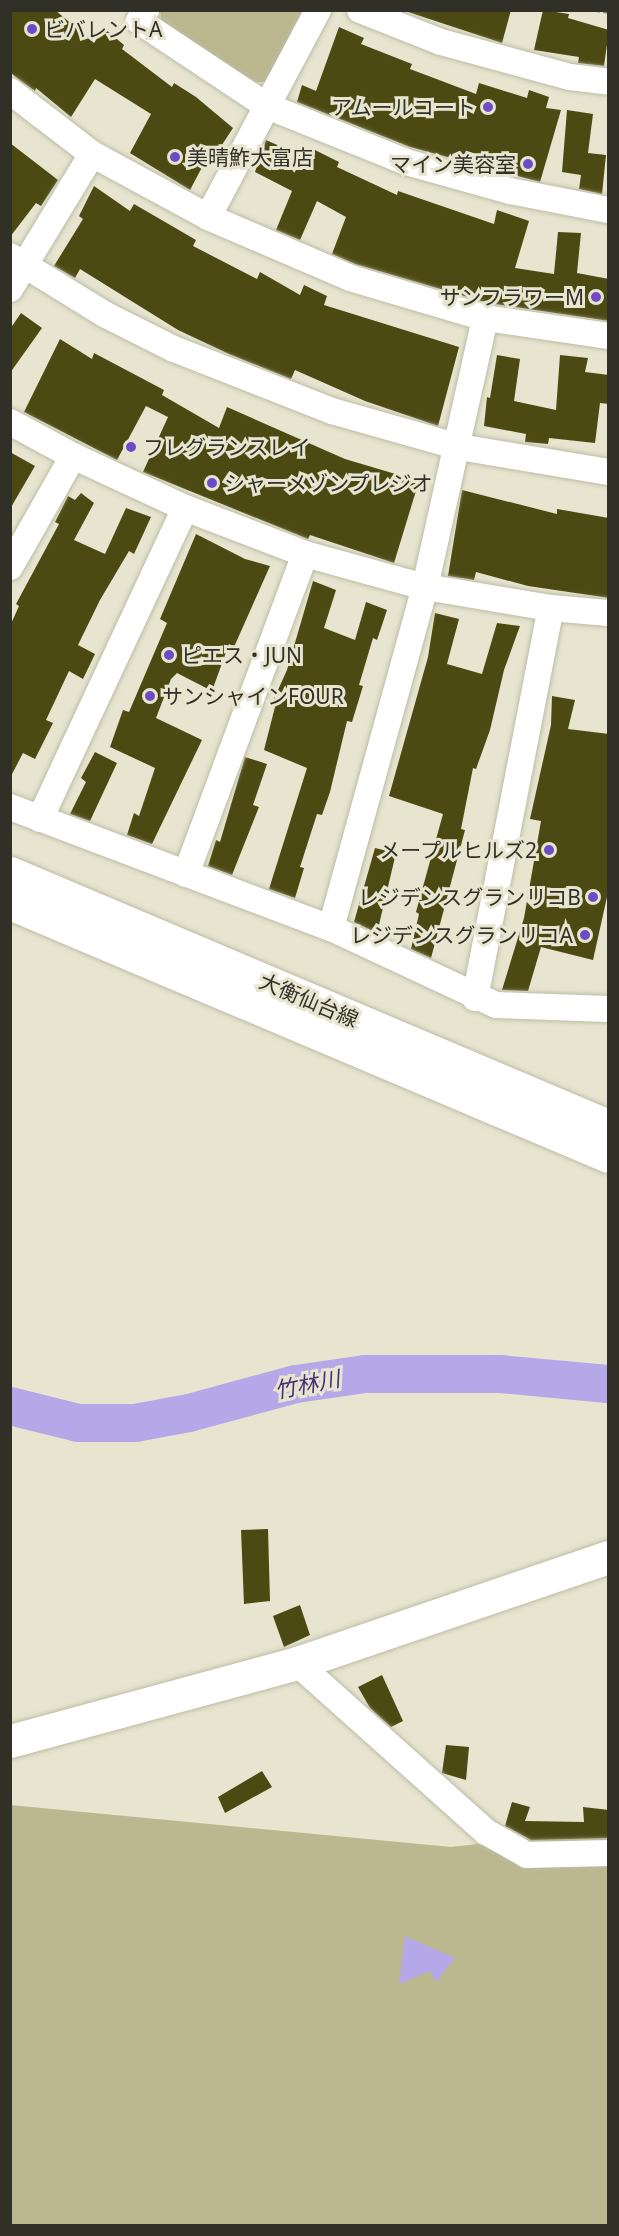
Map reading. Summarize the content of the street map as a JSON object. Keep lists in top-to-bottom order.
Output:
{
  "streets": {
    "main road": ["大衡仙台線"]
  },
  "water": ["竹林川"],
  "places": [
    "ビバレントA",
    "アムールコート",
    "美晴鮓大富店",
    "マイン美容室",
    "サンフラワーM",
    "フレグランスレイ",
    "シャーメゾンプレジオ",
    "ピエス・JUN",
    "サンシャインFOUR",
    "メープルヒルズ2",
    "レジデンスグランリコB",
    "レジデンスグランリコA"
  ]
}
